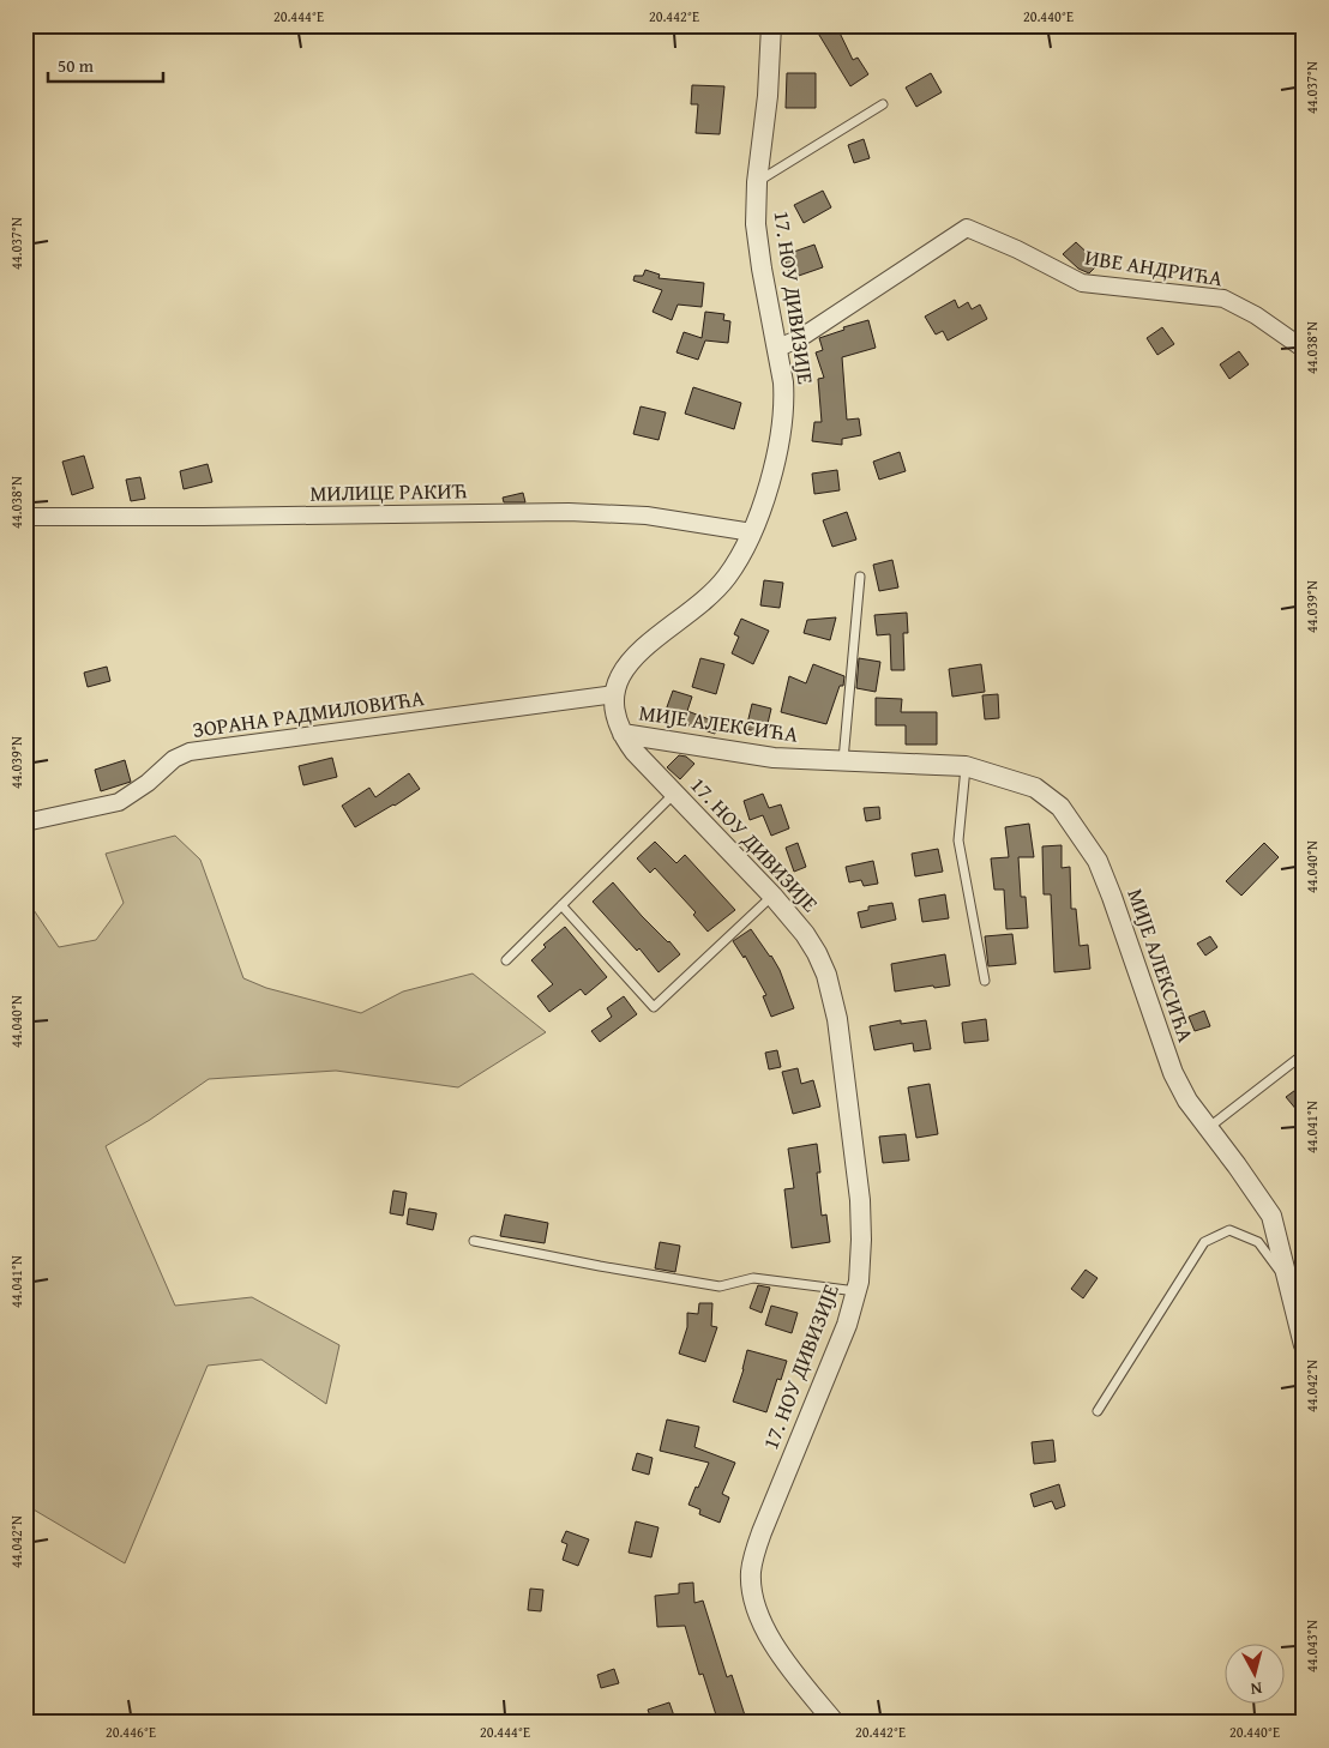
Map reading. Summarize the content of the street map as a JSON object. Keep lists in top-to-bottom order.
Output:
{
  "streets": {
    "street": [
      "ИВЕ АНДРИЋА",
      "17. НОУ ДИВИЗИЈЕ",
      "МИЛИЦЕ РАКИЋ",
      "ЗОРАНА РАДМИЛОВИЋА",
      "МИЈЕ АЛЕКСИЋА"
    ]
  },
  "crossings": [
    ["ИВЕ АНДРИЋА", "17. НОУ ДИВИЗИЈЕ"],
    ["17. НОУ ДИВИЗИЈЕ", "МИЛИЦЕ РАКИЋ"],
    ["17. НОУ ДИВИЗИЈЕ", "ЗОРАНА РАДМИЛОВИЋА"],
    ["17. НОУ ДИВИЗИЈЕ", "МИЈЕ АЛЕКСИЋА"]
  ],
  "scale_bar": "50 m",
  "north": "bottom",
  "coordinates": [
    "20.444°E",
    "20.442°E",
    "20.440°E",
    "44.037°N",
    "44.038°N",
    "44.039°N",
    "44.040°N",
    "44.041°N",
    "44.042°N",
    "44.043°N",
    "20.446°E"
  ]
}
